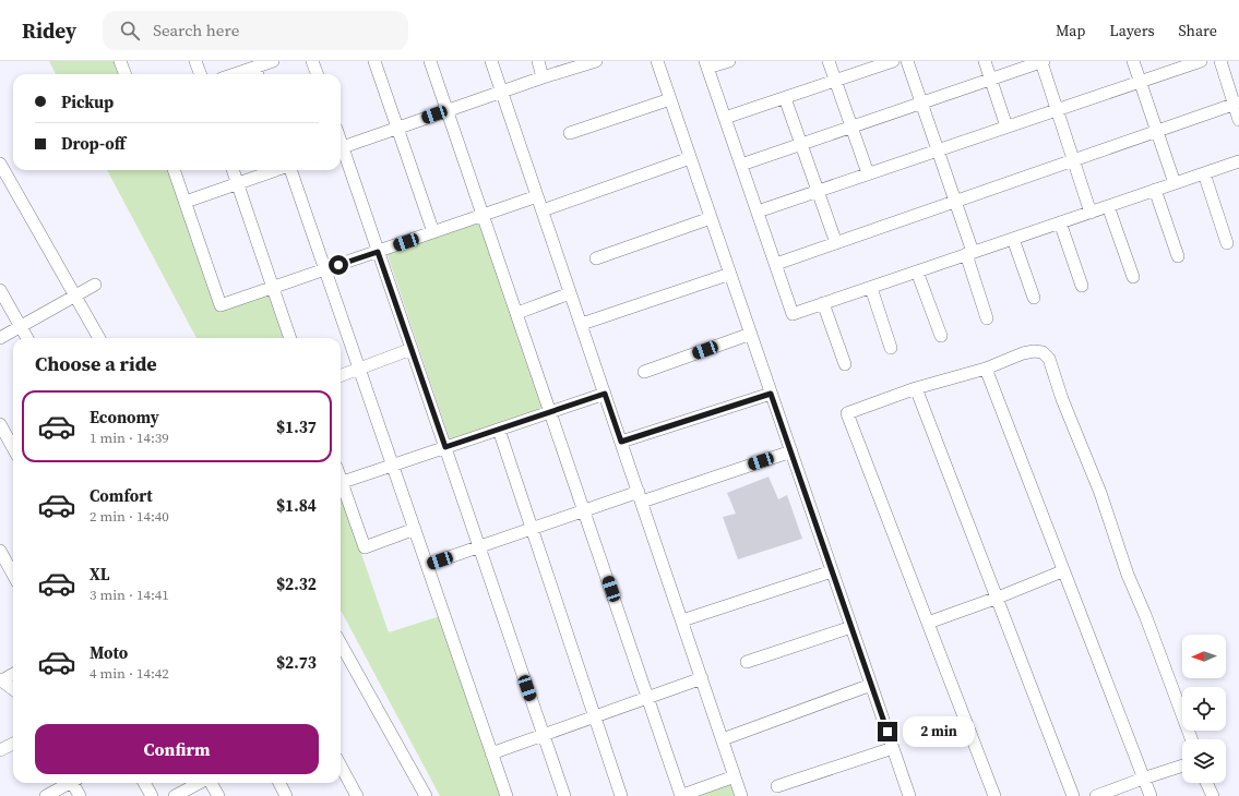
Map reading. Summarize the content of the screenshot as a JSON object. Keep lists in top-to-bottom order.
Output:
{
  "north": "left",
  "page": {
    "header": "Ridey",
    "search": "Search here",
    "nav": ["Map", "Layers", "Share"],
    "banner": ["Pickup", "Drop-off"],
    "heading": "Choose a ride",
    "list": [
      {
        "name": "Economy",
        "note": "1 min · 14:39",
        "value": "$1.37"
      },
      {
        "name": "Comfort",
        "note": "2 min · 14:40",
        "value": "$1.84"
      },
      {
        "name": "XL",
        "note": "3 min · 14:41",
        "value": "$2.32"
      },
      {
        "name": "Moto",
        "note": "4 min · 14:42",
        "value": "$2.73"
      }
    ],
    "buttons": "Confirm",
    "bubble": "2 min"
  }
}
